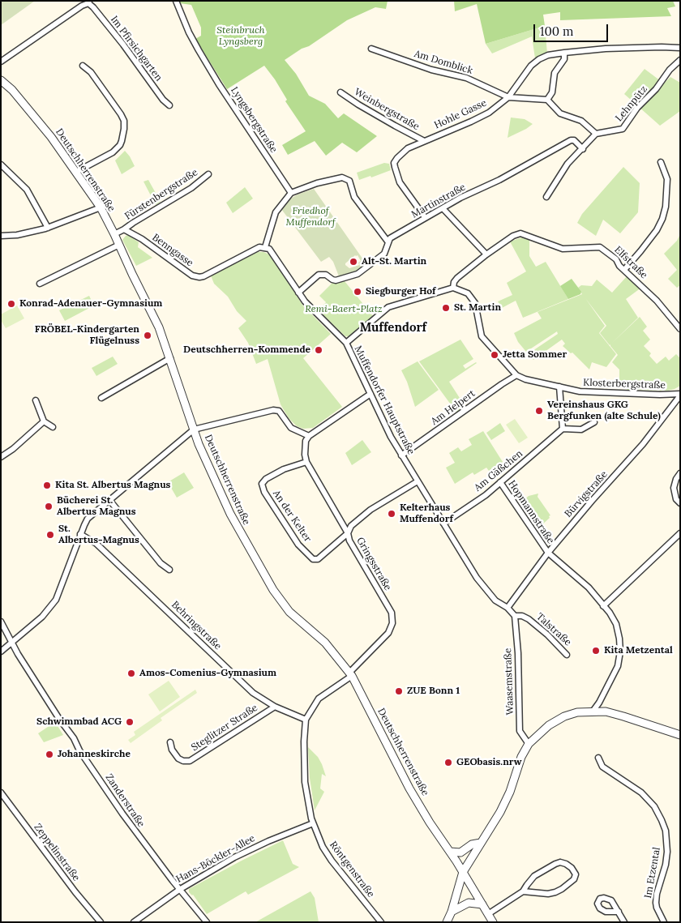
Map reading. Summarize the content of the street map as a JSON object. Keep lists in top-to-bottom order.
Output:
{
  "streets": {
    "street": [
      "Im Pfirsichgarten",
      "Am Domblick",
      "Lehnpütz",
      "Weinbergstraße",
      "Hohle Gasse",
      "Lyngsbergstraße",
      "Deutschherrenstraße",
      "Fürstenbergstraße",
      "Martinstraße",
      "Benngasse",
      "Elfstraße",
      "Klosterbergstraße",
      "Muffendorfer Hauptstraße",
      "Am Helpert",
      "Am Gäßchen",
      "Bürvigstraße",
      "Hopmannstraße",
      "An der Kelter",
      "Gringsstraße",
      "Behringstraße",
      "Talstraße",
      "Waasemstraße",
      "Steglitzer Straße",
      "Zanderstraße",
      "Zeppelinstraße",
      "Hans-Böckler-Allee",
      "Röntgenstraße",
      "Im Etzental"
    ]
  },
  "crossings": [
    ["Am Domblick", "Hohle Gasse"],
    ["Weinbergstraße", "Hohle Gasse"],
    ["Hohle Gasse", "Martinstraße"],
    ["Deutschherrenstraße", "Gringsstraße"],
    ["Deutschherrenstraße", "Röntgenstraße"],
    ["Fürstenbergstraße", "Benngasse"],
    ["Martinstraße", "Muffendorfer Hauptstraße"],
    ["Benngasse", "Muffendorfer Hauptstraße"],
    ["Klosterbergstraße", "Am Helpert"],
    ["Klosterbergstraße", "Bürvigstraße"],
    ["Muffendorfer Hauptstraße", "Am Helpert"],
    ["Muffendorfer Hauptstraße", "Am Gäßchen"],
    ["Muffendorfer Hauptstraße", "Bürvigstraße"],
    ["Muffendorfer Hauptstraße", "Gringsstraße"],
    ["Muffendorfer Hauptstraße", "Talstraße"],
    ["Am Gäßchen", "Hopmannstraße"],
    ["Bürvigstraße", "Hopmannstraße"],
    ["Bürvigstraße", "Talstraße"],
    ["An der Kelter", "Gringsstraße"],
    ["Gringsstraße", "Röntgenstraße"],
    ["Behringstraße", "Steglitzer Straße"],
    ["Behringstraße", "Röntgenstraße"],
    ["Talstraße", "Waasemstraße"],
    ["Zanderstraße", "Hans-Böckler-Allee"],
    ["Hans-Böckler-Allee", "Röntgenstraße"]
  ],
  "districts": ["Muffendorf"],
  "parks": ["Steinbruch Lyngsberg", "Friedhof Muffendorf", "Remi-Baert-Platz"],
  "places": [
    "Alt-St. Martin",
    "Siegburger Hof",
    "Konrad-Adenauer-Gymnasium",
    "St. Martin",
    "FRÖBEL-Kindergarten Flügelnuss",
    "Deutschherren-Kommende",
    "Jetta Sommer",
    "Vereinshaus GKG Bergfunken (alte Schule)",
    "Kita St. Albertus Magnus",
    "Bücherei St. Albertus Magnus",
    "Kelterhaus Muffendorf",
    "St. Albertus-Magnus",
    "Kita Metzental",
    "Amos-Comenius-Gymnasium",
    "ZUE Bonn 1",
    "Schwimmbad ACG",
    "Johanneskirche",
    "GEObasis.nrw"
  ],
  "scale_bar": "100 m"
}
